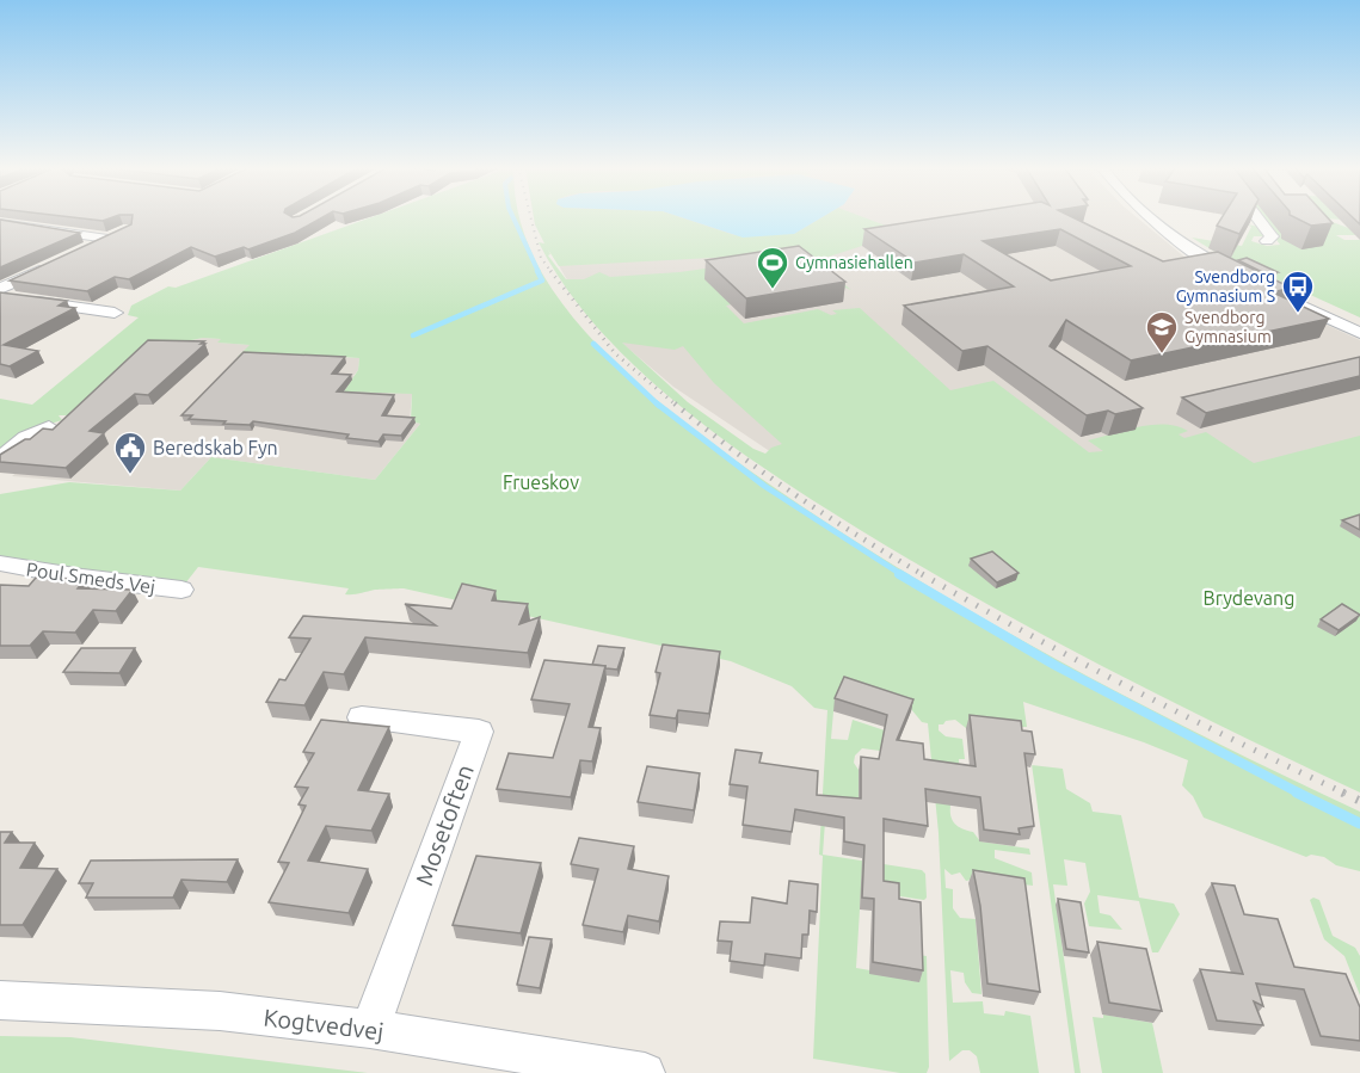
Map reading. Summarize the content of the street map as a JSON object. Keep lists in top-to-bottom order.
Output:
{
  "streets": {
    "street": ["Poul Smeds Vej", "Mosetoften", "Kogtvedvej"]
  },
  "crossings": [
    ["Mosetoften", "Kogtvedvej"]
  ],
  "parks": ["Frueskov", "Brydevang"],
  "places": {
    "sports": ["Gymnasiehallen"],
    "bus stop": ["Svendborg Gymnasium S"],
    "school or university": ["Svendborg Gymnasium"],
    "public building": ["Beredskab Fyn"]
  }
}
